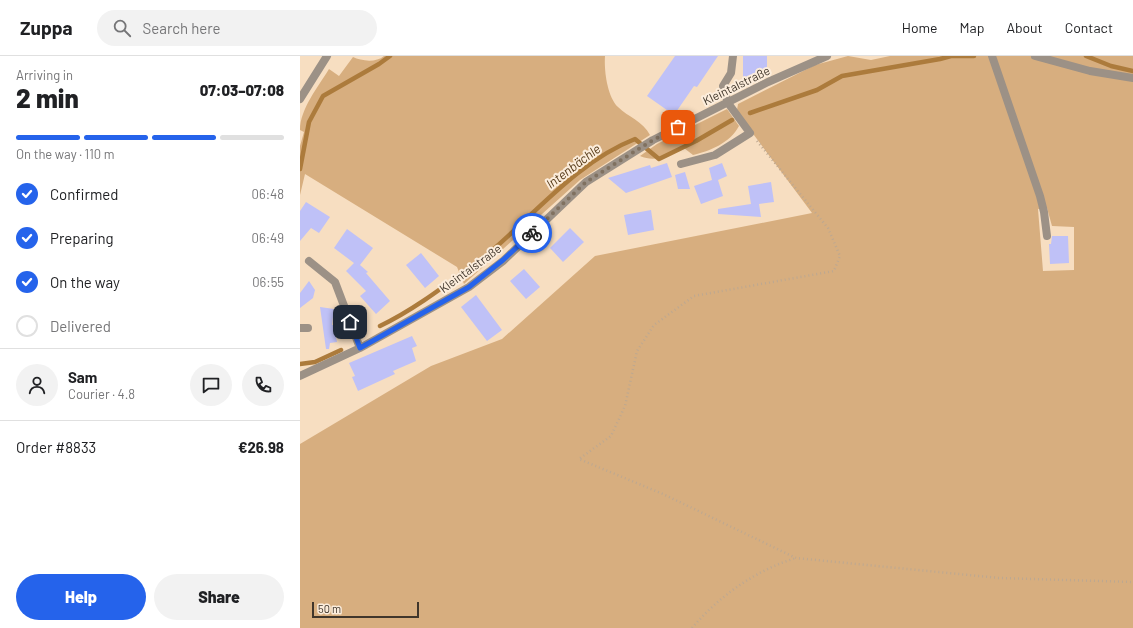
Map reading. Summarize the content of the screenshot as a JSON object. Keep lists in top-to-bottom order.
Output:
{
  "streets": {
    "street": ["Kleintalstraße"]
  },
  "water": ["Intenbächle"],
  "scale_bar": "50 m",
  "page": {
    "header": "Zuppa",
    "search": "Search here",
    "nav": [
      "Home",
      "Map",
      "About",
      "Contact"
    ],
    "heading": ["2 min", "Arriving in", "07:03–07:08"],
    "panel": [
      "Sam",
      "Courier · 4.8",
      "Order #8833",
      "€26.98"
    ],
    "bar": "On the way · 110 m",
    "list": [
      ["Confirmed", "06:48"],
      ["Preparing", "06:49"],
      ["On the way", "06:55"],
      "Delivered"
    ],
    "buttons": ["Help", "Share"],
    "scale": "50 m"
  }
}
